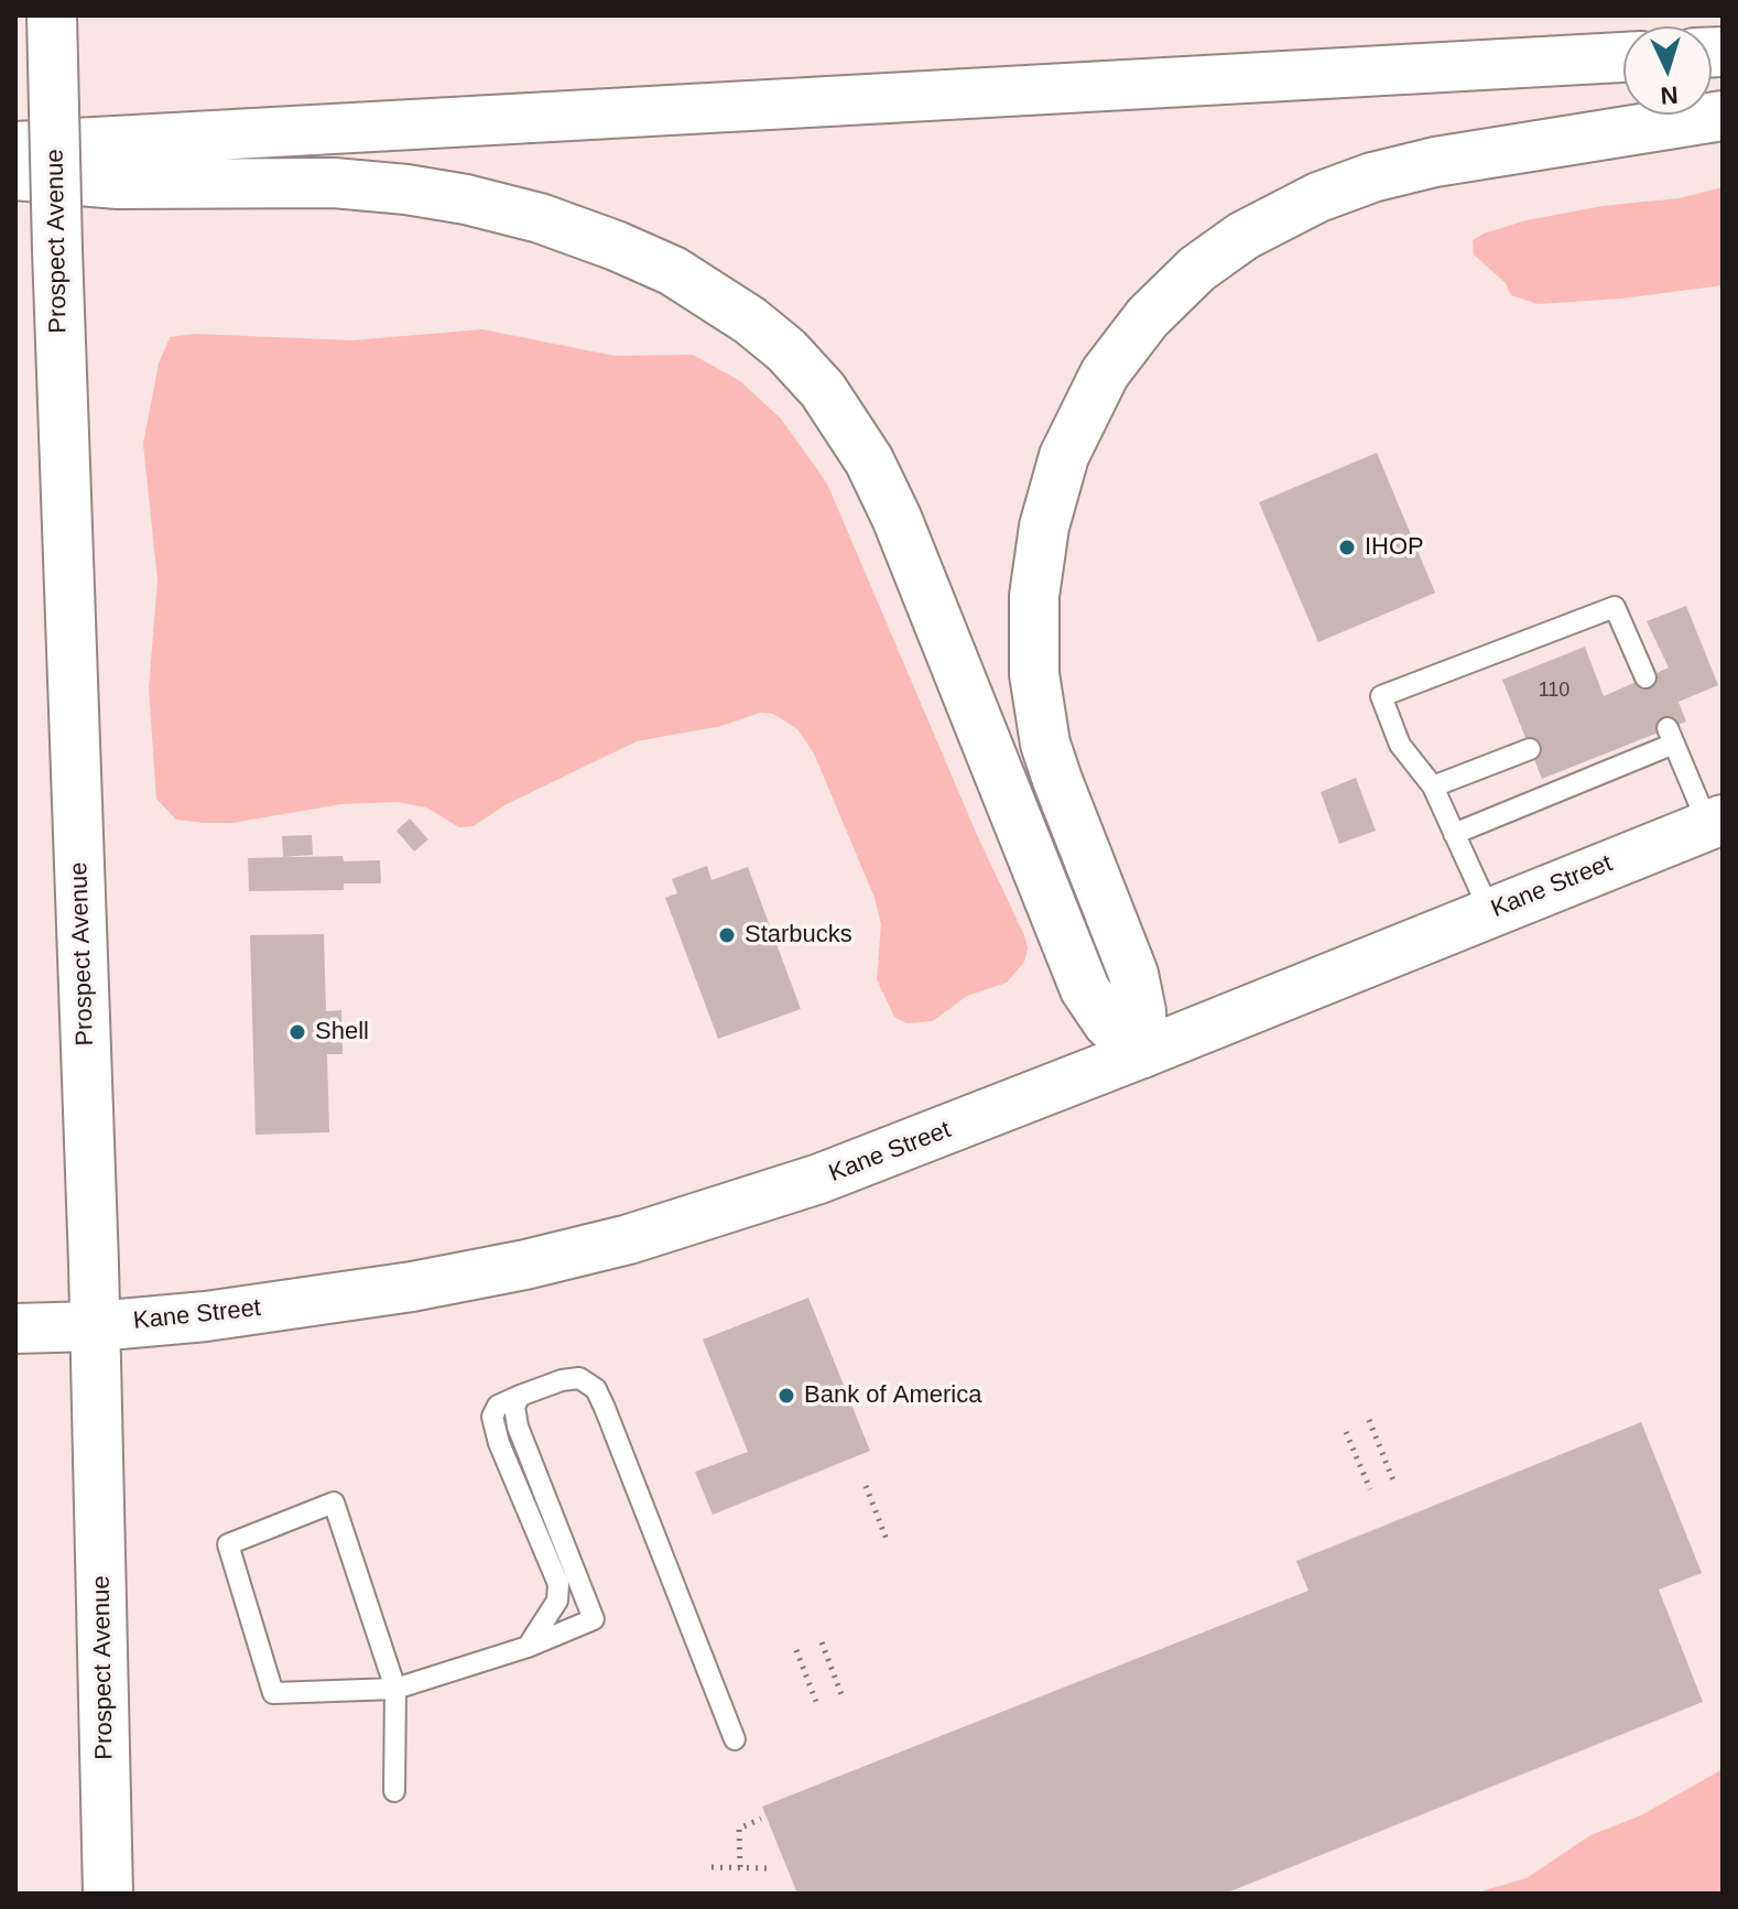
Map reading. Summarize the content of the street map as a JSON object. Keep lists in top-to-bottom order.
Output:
{
  "streets": {
    "main road": ["Prospect Avenue", "Kane Street"]
  },
  "crossings": [
    ["Prospect Avenue", "Kane Street"]
  ],
  "places": [
    "IHOP",
    "Starbucks",
    "Shell",
    "Bank of America"
  ],
  "house_numbers": ["110"],
  "north": "bottom"
}
